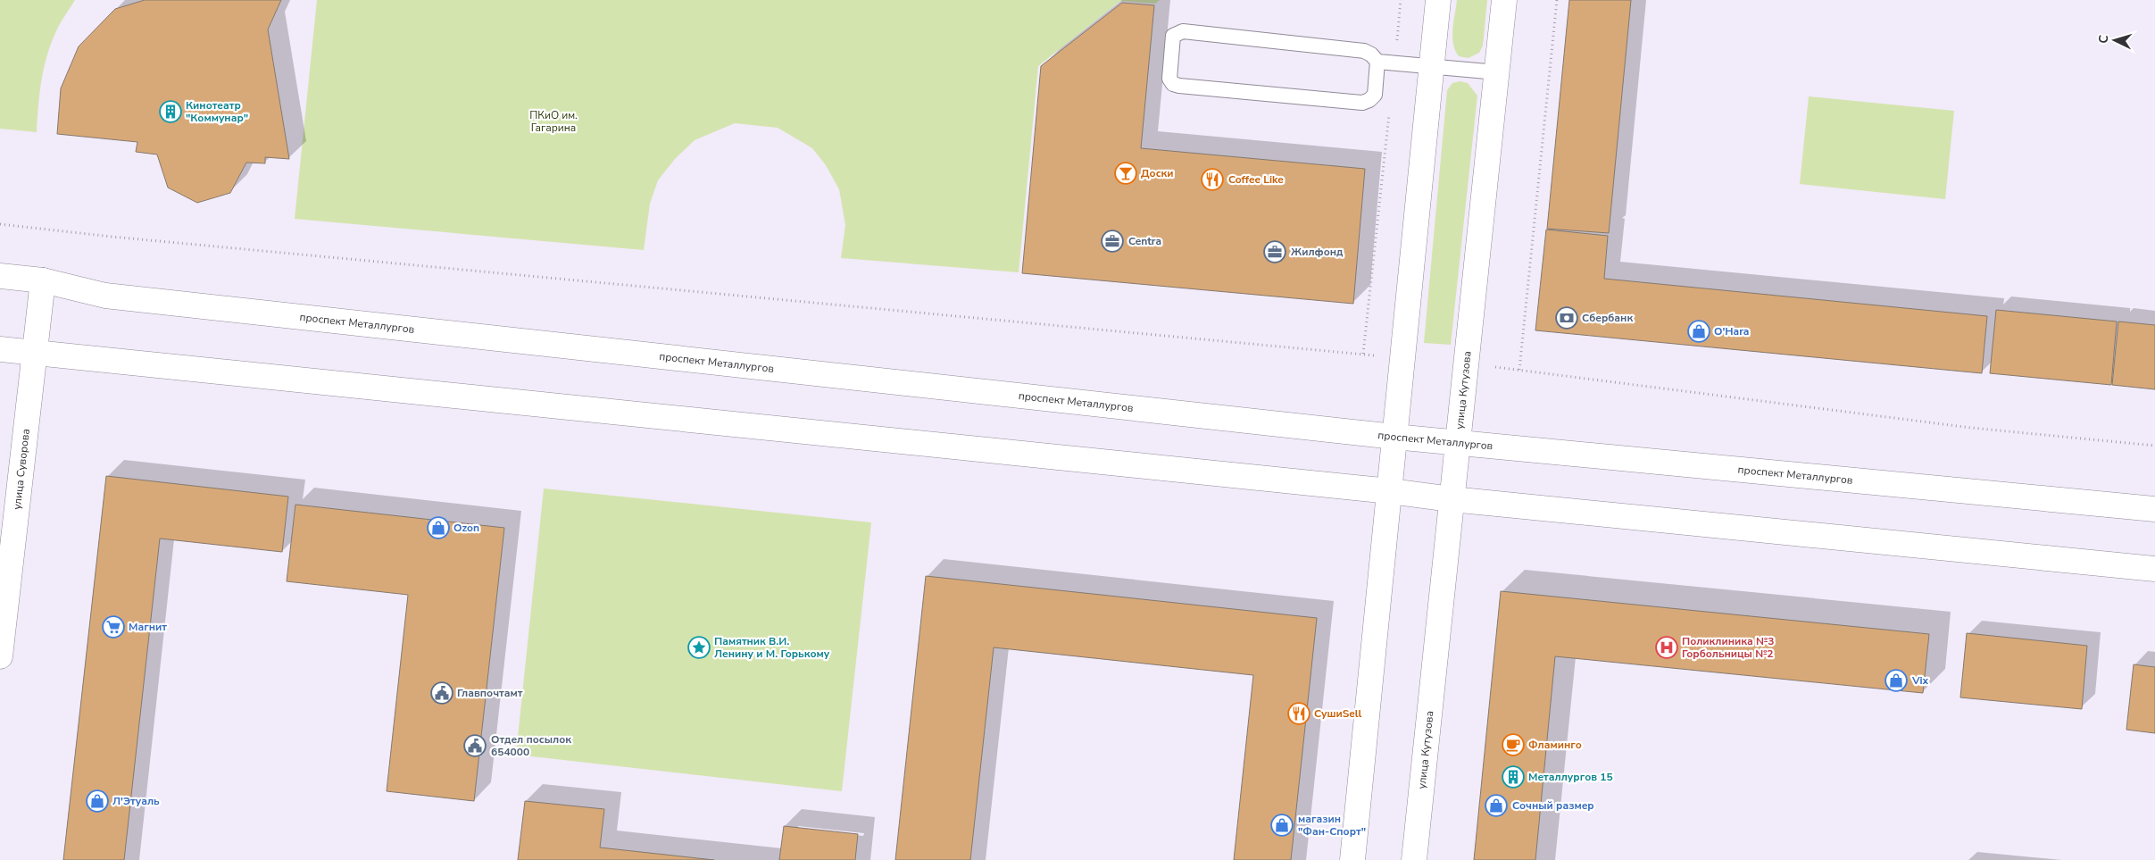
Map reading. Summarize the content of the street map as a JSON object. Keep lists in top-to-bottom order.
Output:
{
  "streets": {
    "main road": ["проспект Металлургов", "улица Кутузова", "улица Суворова"]
  },
  "crossings": [
    ["проспект Металлургов", "улица Кутузова"],
    ["проспект Металлургов", "улица Суворова"]
  ],
  "parks": ["ПКиО им. Гагарина"],
  "places": {
    "building": ["Кинотеатр \"Коммунар\"", "Металлургов 15"],
    "bar": ["Доски"],
    "restaurant": ["Coffee Like", "СушиSell"],
    "office": ["Centra", "Жилфонд"],
    "bank": ["Сбербанк"],
    "shop": [
      "O'Hara",
      "Ozon",
      "Vix",
      "Л'Этуаль",
      "Сочный размер",
      "магазин \"Фан-Спорт\""
    ],
    "supermarket": ["Магнит"],
    "place": ["Памятник В.И. Ленину и М. Горькому"],
    "hospital": ["Поликлиника №3 Горбольницы №2"],
    "public building": ["Главпочтамт", "Отдел посылок 654000"],
    "cafe": ["Фламинго"]
  },
  "north": "left"
}
